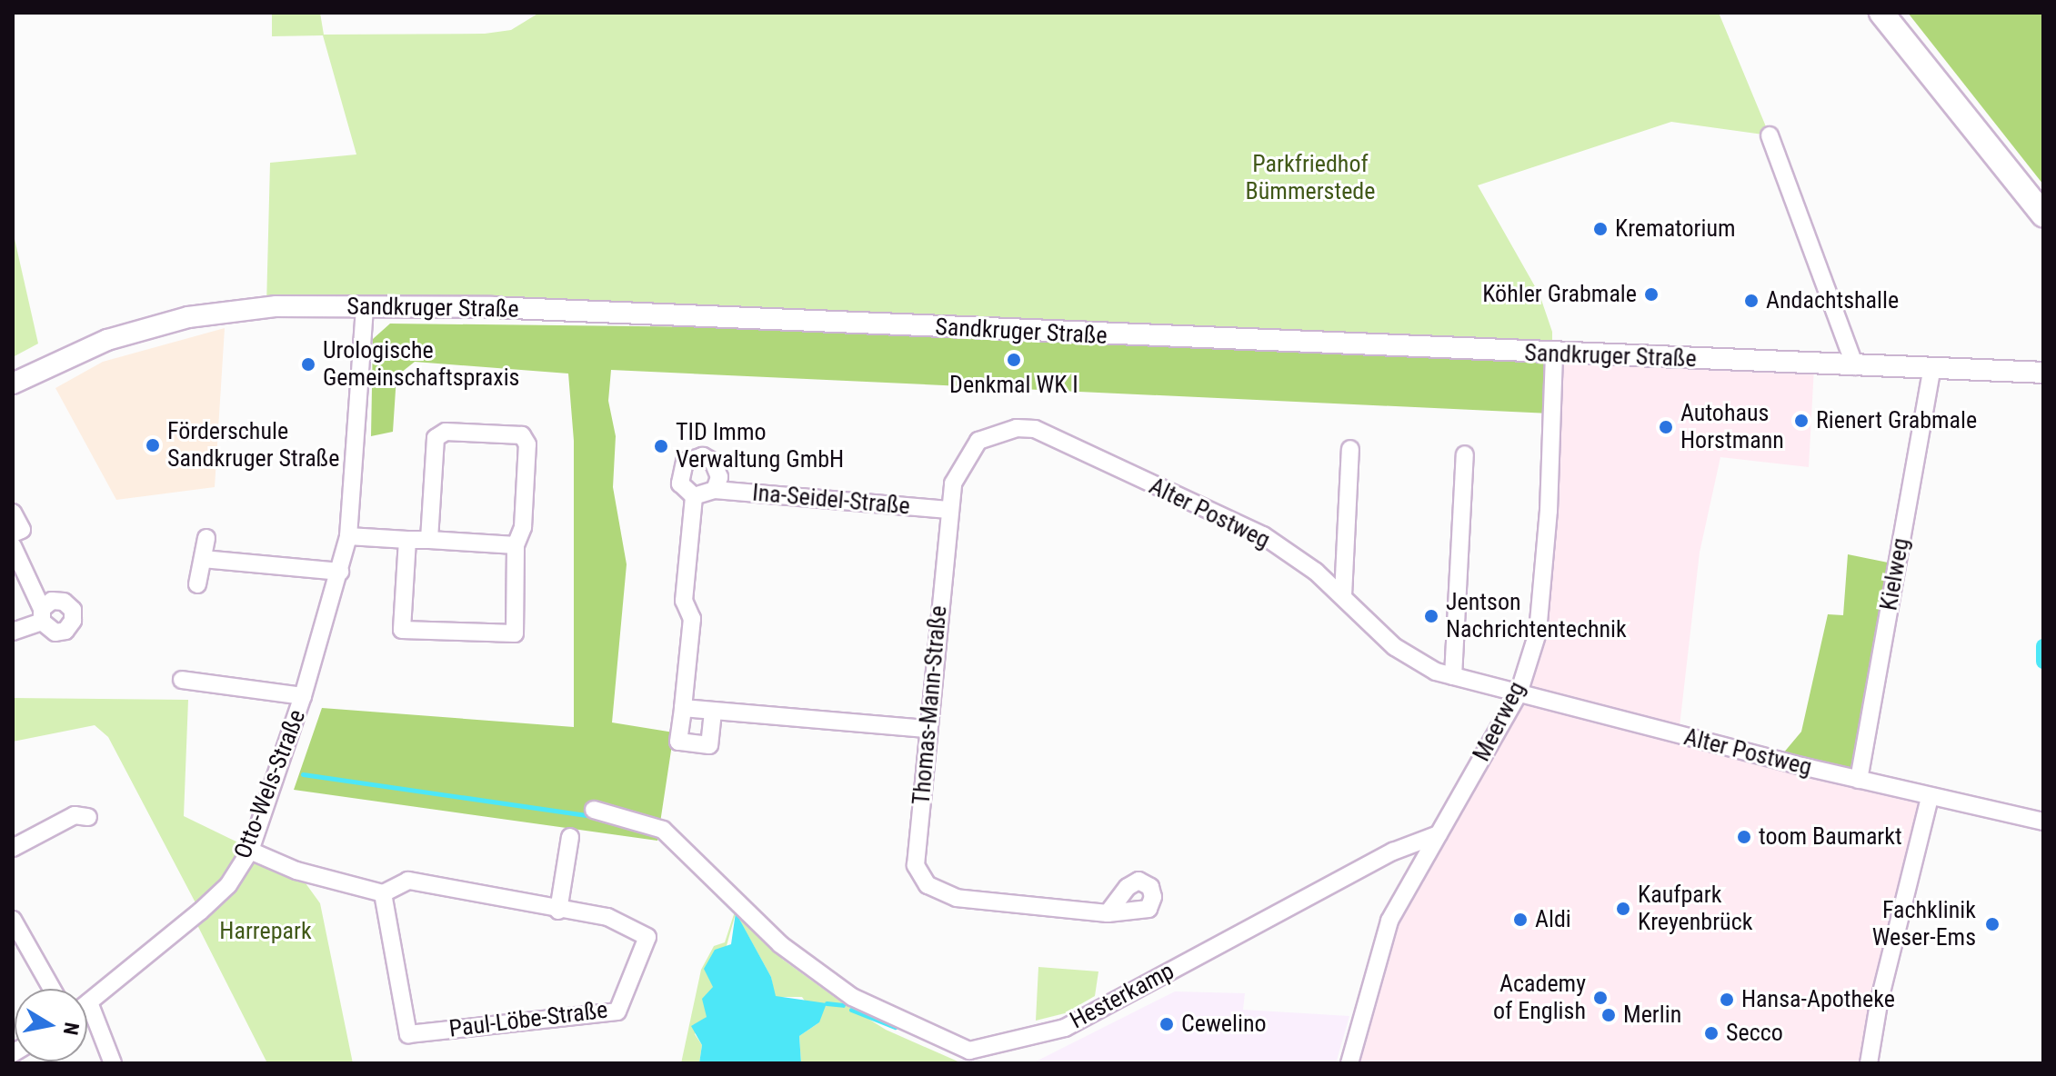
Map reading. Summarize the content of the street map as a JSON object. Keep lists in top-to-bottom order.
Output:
{
  "streets": {
    "street": [
      "Sandkruger Straße",
      "Ina-Seidel-Straße",
      "Alter Postweg",
      "Kielweg",
      "Thomas-Mann-Straße",
      "Meerweg",
      "Otto-Wels-Straße",
      "Hesterkamp",
      "Paul-Löbe-Straße"
    ]
  },
  "crossings": [
    ["Sandkruger Straße", "Kielweg"],
    ["Sandkruger Straße", "Meerweg"],
    ["Sandkruger Straße", "Otto-Wels-Straße"],
    ["Ina-Seidel-Straße", "Thomas-Mann-Straße"],
    ["Alter Postweg", "Kielweg"],
    ["Alter Postweg", "Thomas-Mann-Straße"],
    ["Alter Postweg", "Meerweg"],
    ["Meerweg", "Hesterkamp"]
  ],
  "parks": ["Parkfriedhof Bümmerstede", "Harrepark"],
  "places": [
    "Krematorium",
    "Köhler Grabmale",
    "Andachtshalle",
    "Denkmal WK I",
    "Urologische Gemeinschaftspraxis",
    "Rienert Grabmale",
    "Autohaus Horstmann",
    "Förderschule Sandkruger Straße",
    "TID Immo Verwaltung GmbH",
    "Jentson Nachrichtentechnik",
    "toom Baumarkt",
    "Kaufpark Kreyenbrück",
    "Aldi",
    "Fachklinik Weser-Ems",
    "Academy of English",
    "Hansa-Apotheke",
    "Merlin",
    "Cewelino",
    "Secco"
  ],
  "north": "right"
}
